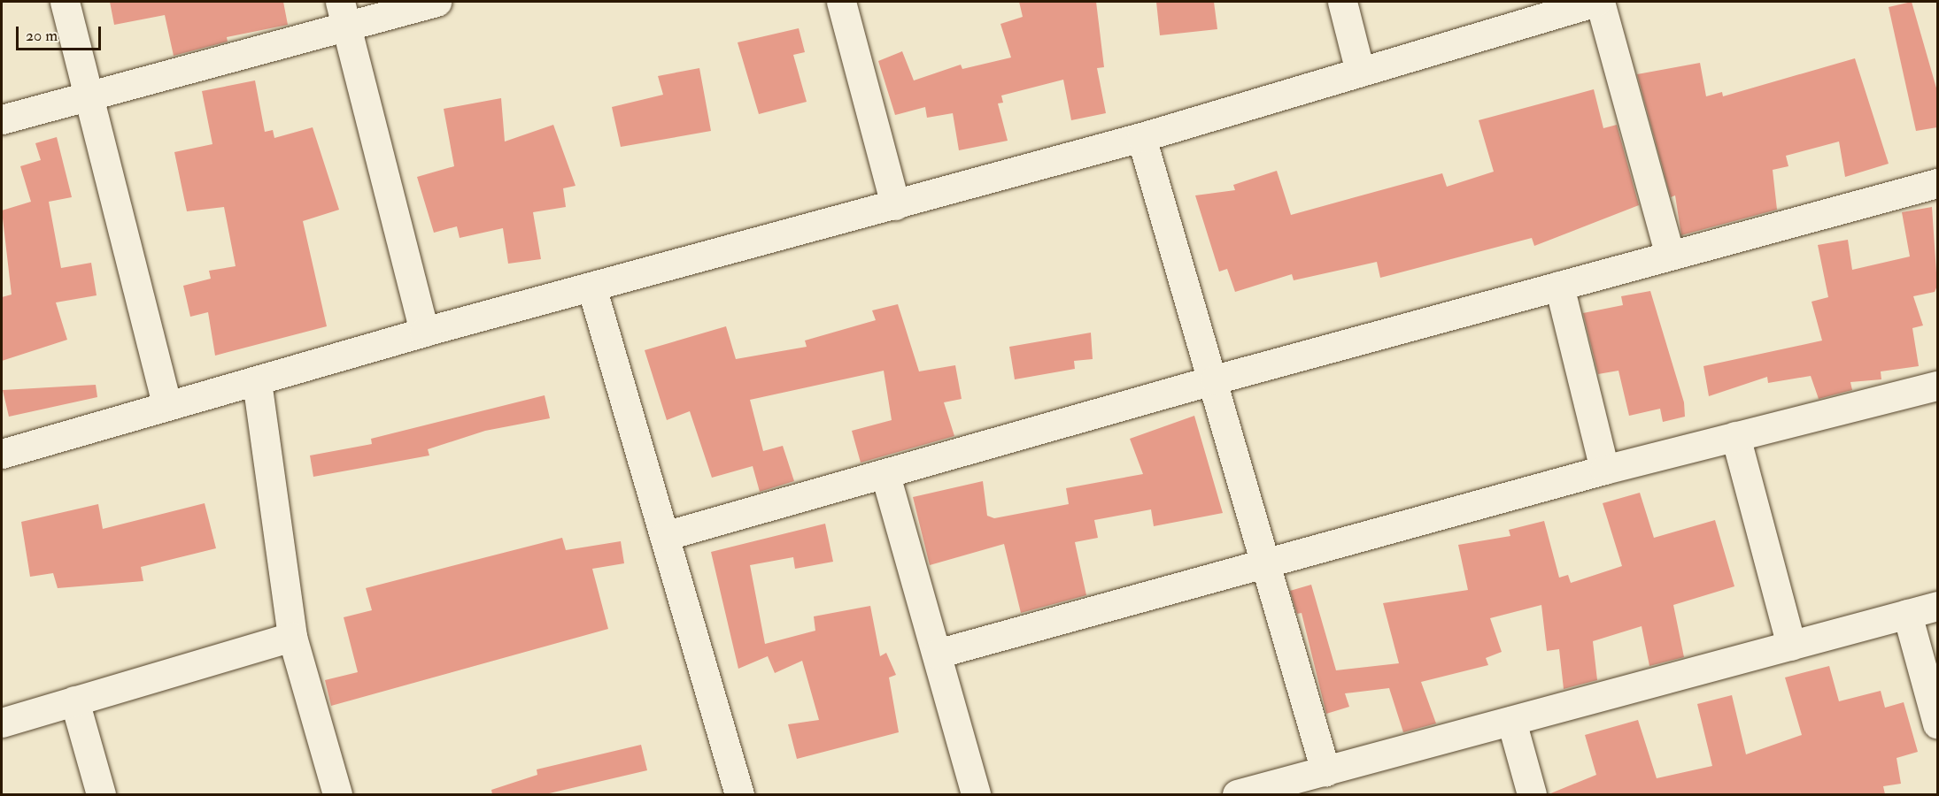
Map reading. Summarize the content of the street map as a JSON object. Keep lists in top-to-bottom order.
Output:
{
  "scale_bar": "20 m"
}
